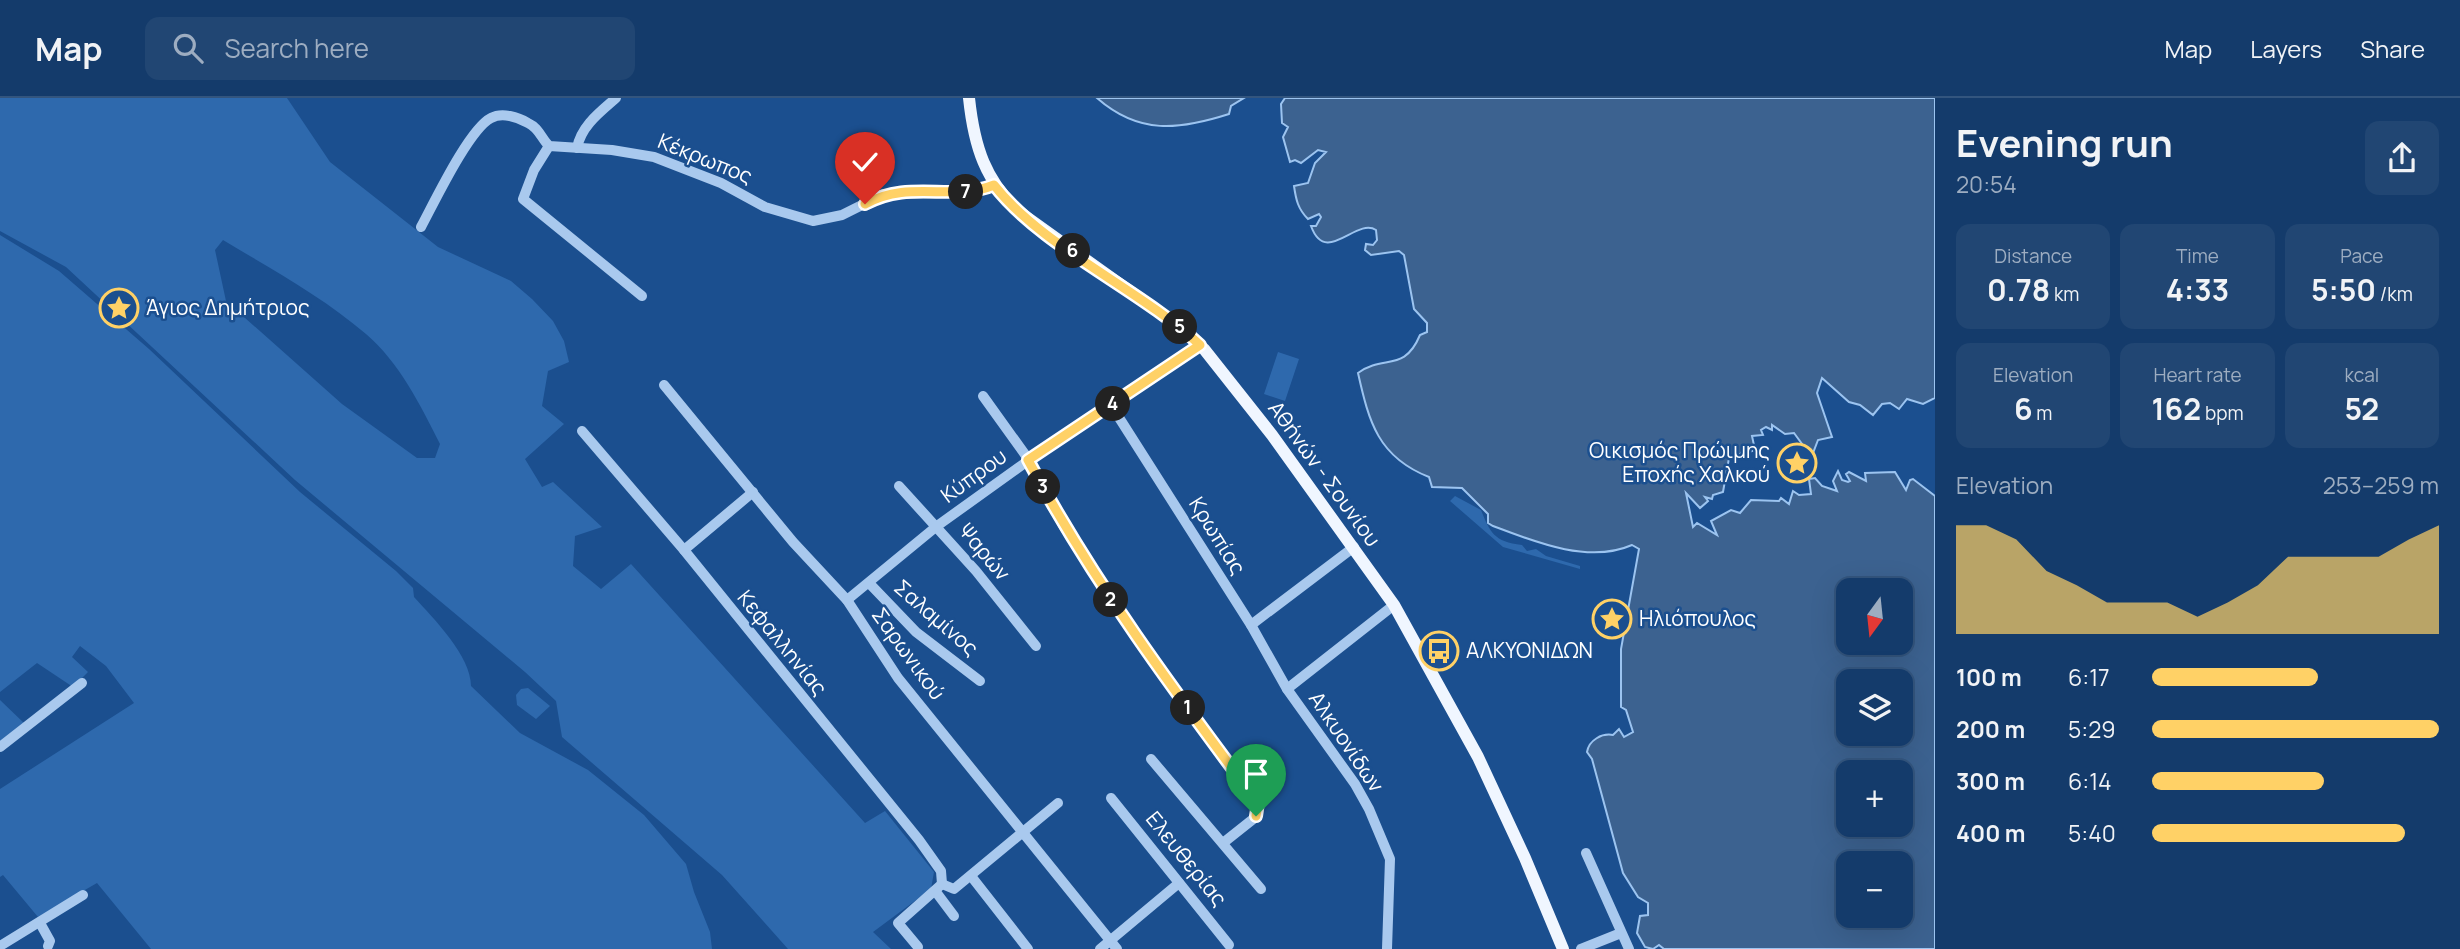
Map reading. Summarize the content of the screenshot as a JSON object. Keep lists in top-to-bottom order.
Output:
{
  "streets": {
    "main road": ["Αθήνών - Σουνίου"],
    "street": [
      "Κέκρωπος",
      "Κύπρου",
      "Κρωπίας",
      "Ψαρών",
      "Σαλαμίνος",
      "Κεφαλληνίας",
      "Σαρωνικού",
      "Αλκυονίδων",
      "Ελευθερίας"
    ]
  },
  "crossings": [
    ["Κέκρωπος", "Αθήνών - Σουνίου"],
    ["Αθήνών - Σουνίου", "Κύπρου"],
    ["Αθήνών - Σουνίου", "Αλκυονίδων"],
    ["Κύπρου", "Κρωπίας"],
    ["Κύπρου", "Ψαρών"],
    ["Κύπρου", "Σαλαμίνος"],
    ["Κύπρου", "Σαρωνικού"],
    ["Κρωπίας", "Αλκυονίδων"]
  ],
  "places": {
    "place": ["Άγιος Δημήτριος", "Οικισμός Πρώιμης Εποχής Χαλκού", "Ηλιόπουλος"],
    "bus stop": ["ΑΛΚΥΟΝΙΔΩΝ"]
  },
  "north": "bottom",
  "page": {
    "header": "Map",
    "search": "Search here",
    "nav": ["Map", "Layers", "Share"],
    "heading": ["Evening run", "20:54"],
    "pins": [
      "7",
      "6",
      "5",
      "4",
      "3",
      "2",
      "1"
    ],
    "stats": [
      ["Distance", "0.78 km"],
      ["Time", "4:33"],
      ["Pace", "5:50 /km"],
      ["Elevation", "6 m"],
      ["Heart rate", "162 bpm"],
      ["kcal", "52"]
    ],
    "chart": ["Elevation", "253–259 m"],
    "map_buttons": ["+", "−"],
    "list": [
      {
        "name": "100 m",
        "note": "6:17"
      },
      {
        "name": "200 m",
        "note": "5:29"
      },
      {
        "name": "300 m",
        "note": "6:14"
      },
      {
        "name": "400 m",
        "note": "5:40"
      }
    ]
  }
}
